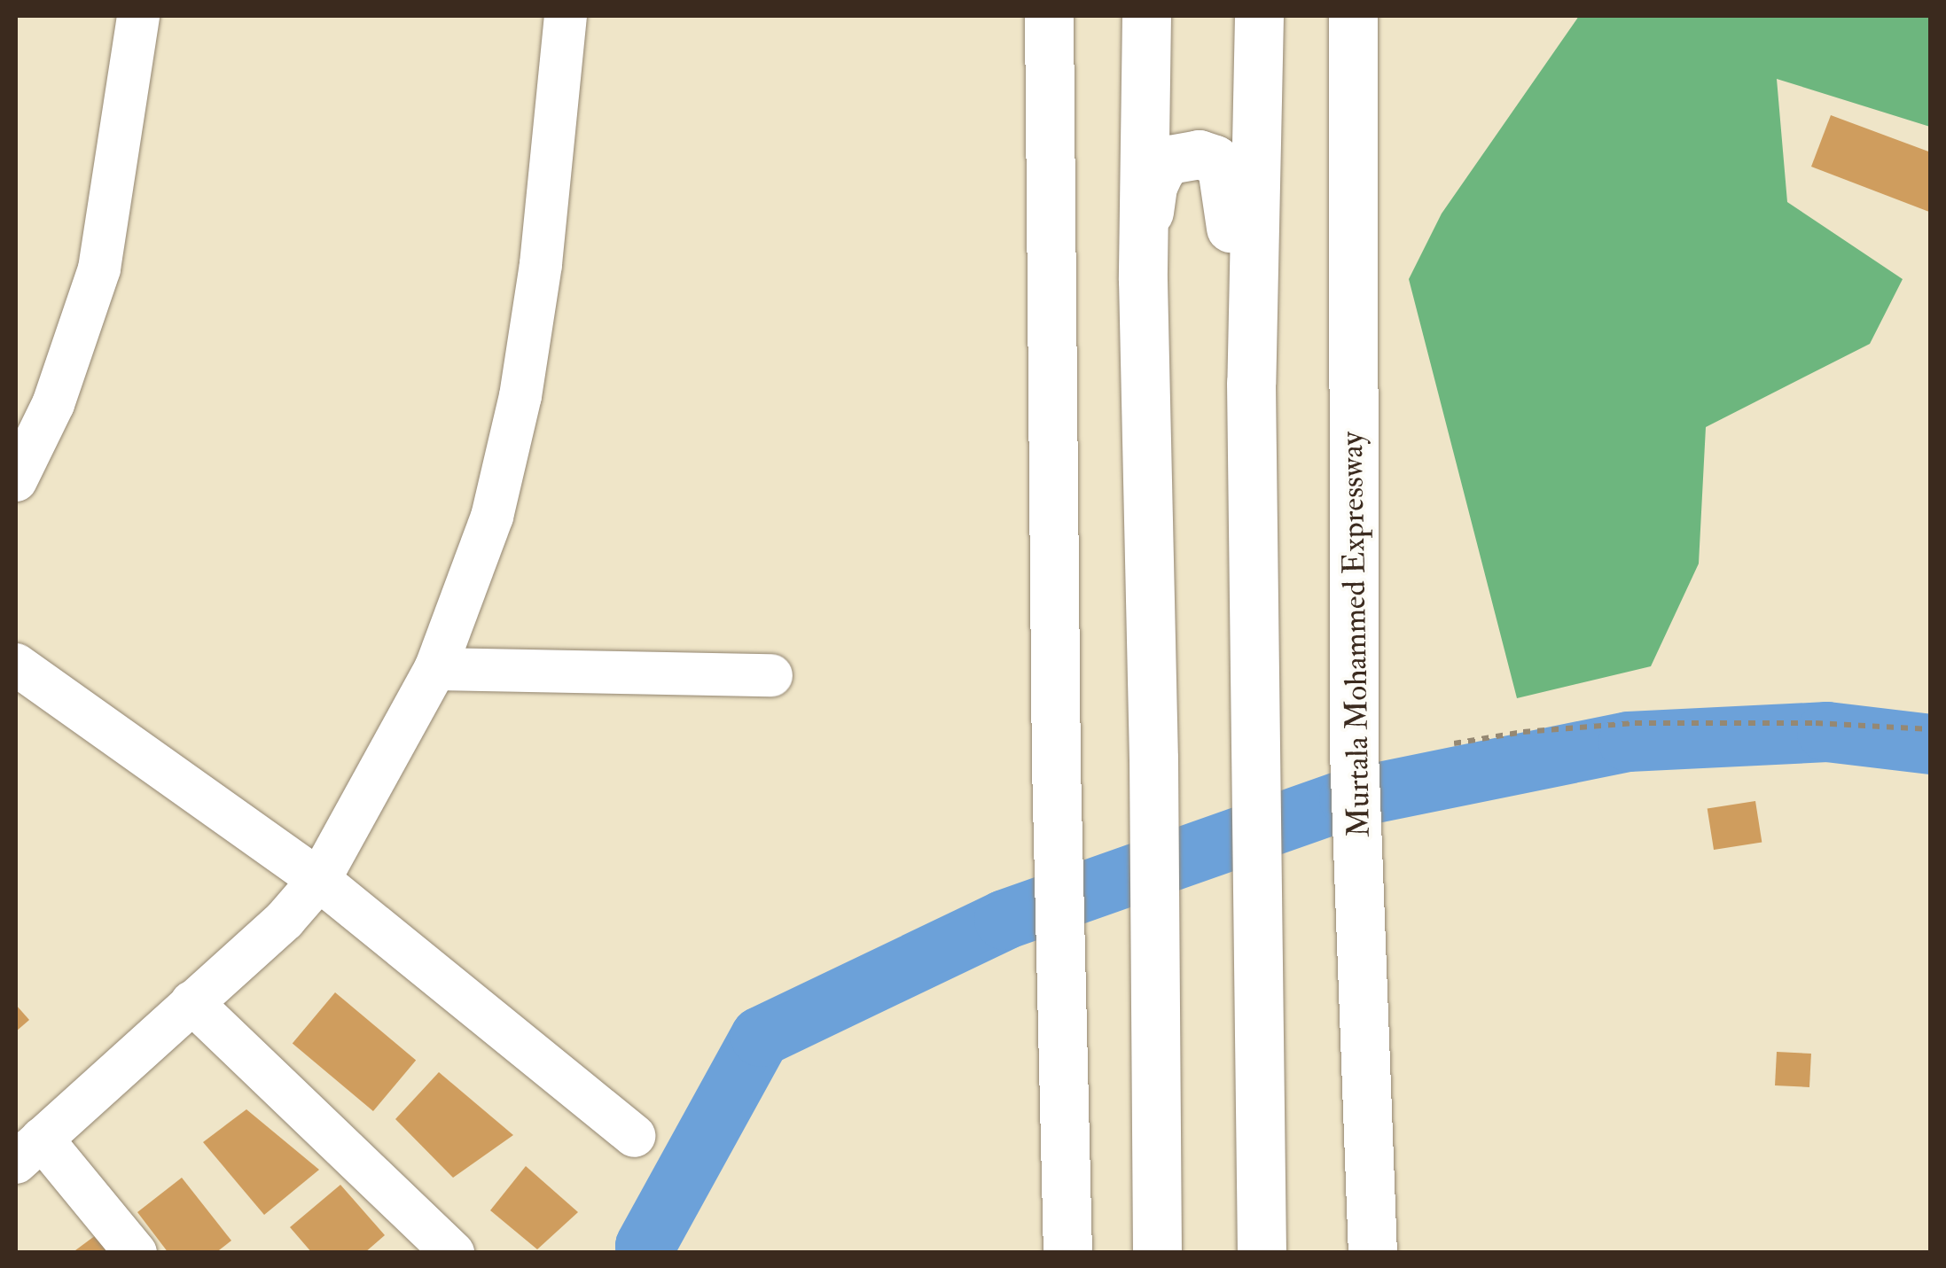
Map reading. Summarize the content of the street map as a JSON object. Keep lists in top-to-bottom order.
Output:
{
  "streets": {
    "main road": ["Murtala Mohammed Expressway"]
  }
}
